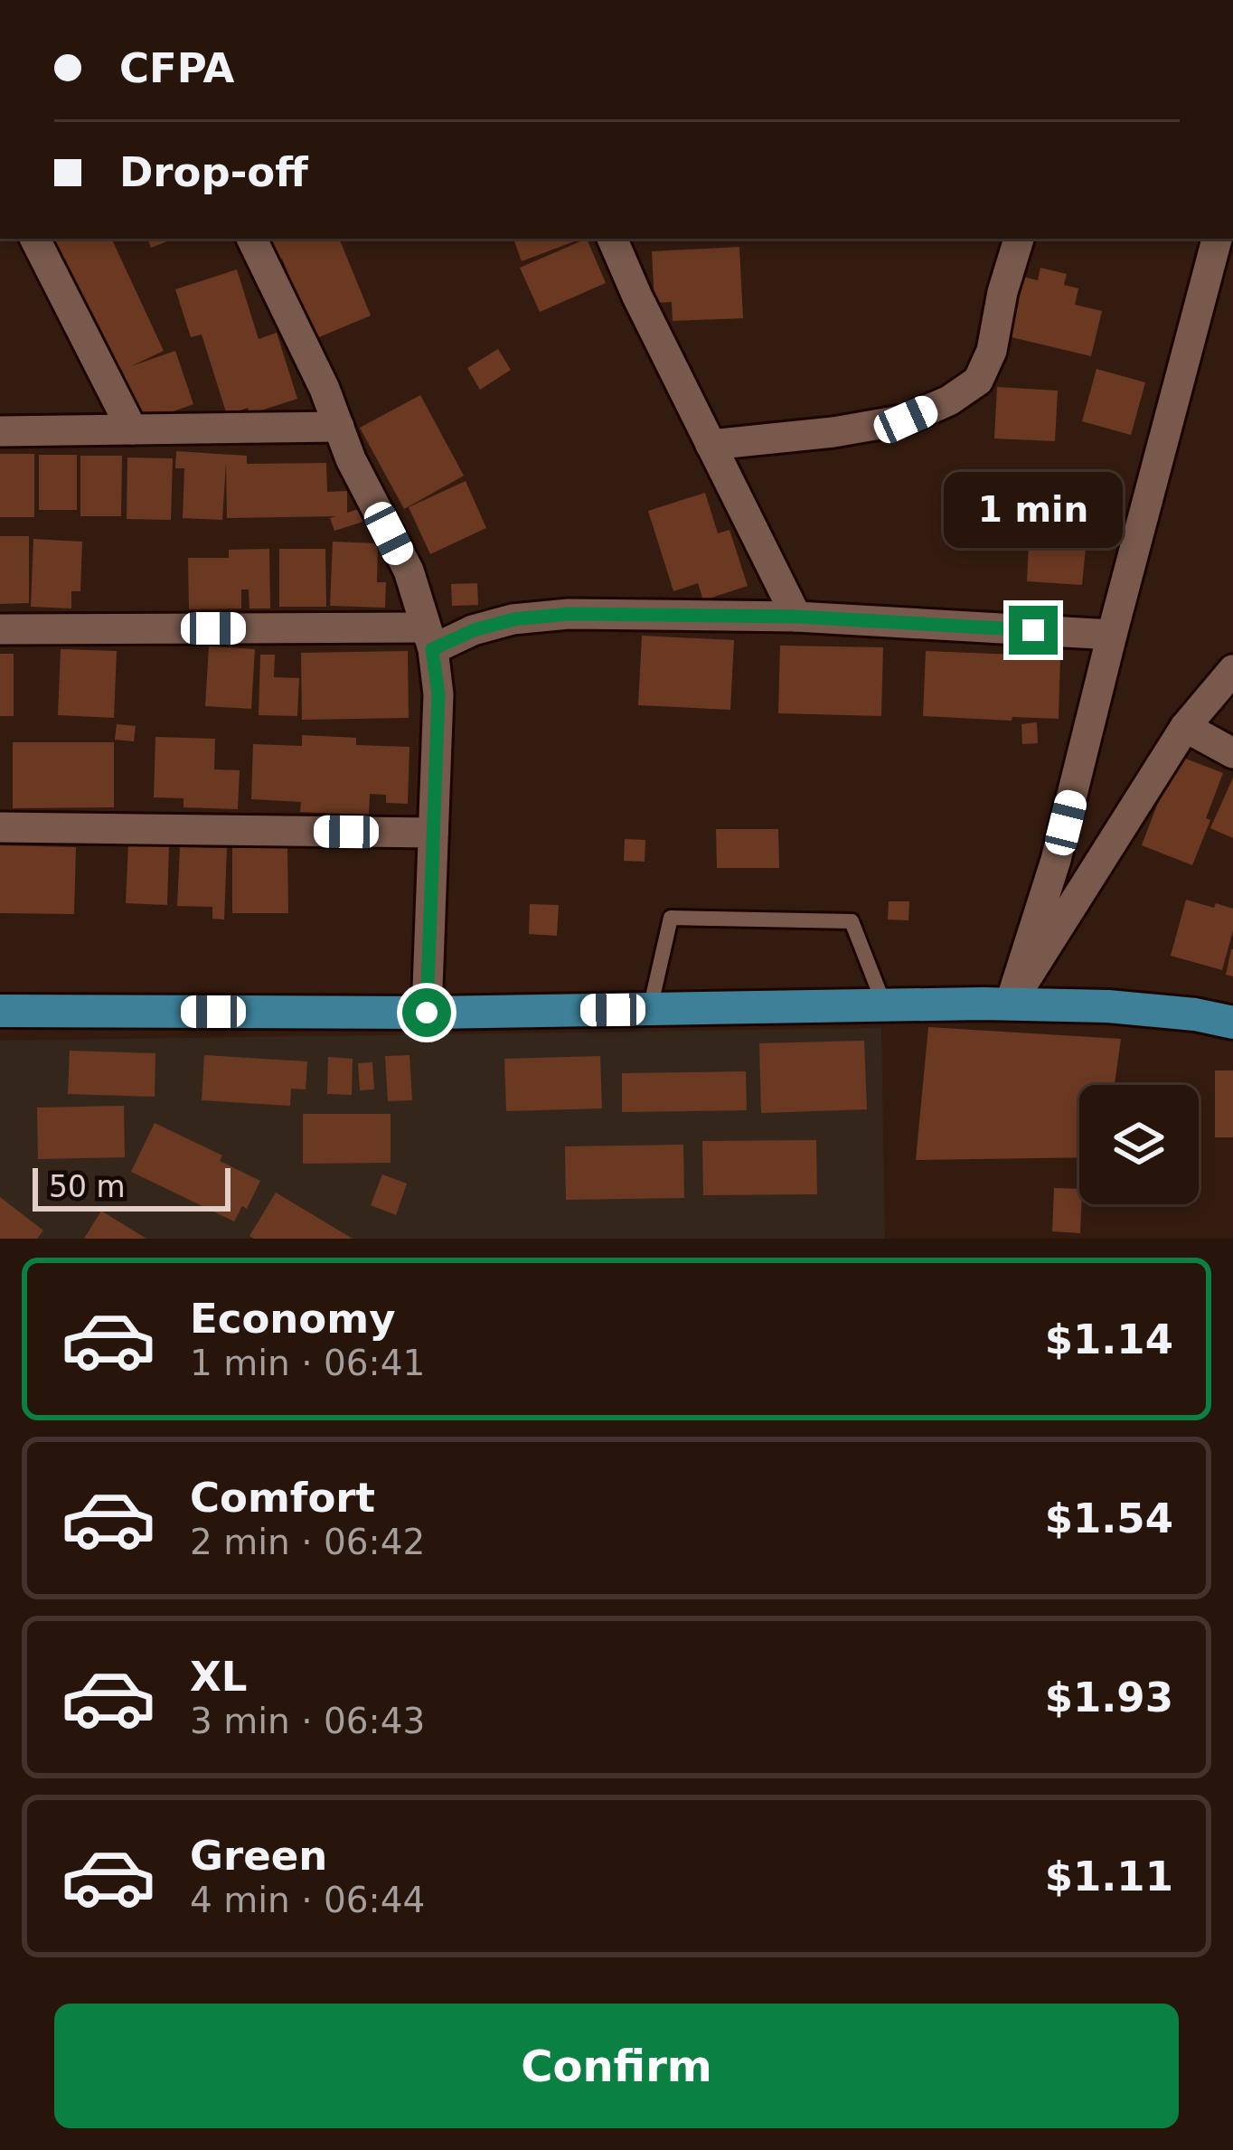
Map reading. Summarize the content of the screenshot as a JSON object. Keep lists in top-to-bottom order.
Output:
{
  "scale_bar": "50 m",
  "page": {
    "banner": ["CFPA", "Drop-off"],
    "bubble": "1 min",
    "scale": "50 m",
    "list": [
      {
        "name": "Economy",
        "note": "1 min · 06:41",
        "value": "$1.14"
      },
      {
        "name": "Comfort",
        "note": "2 min · 06:42",
        "value": "$1.54"
      },
      {
        "name": "XL",
        "note": "3 min · 06:43",
        "value": "$1.93"
      },
      {
        "name": "Green",
        "note": "4 min · 06:44",
        "value": "$1.11"
      }
    ],
    "buttons": "Confirm"
  }
}
